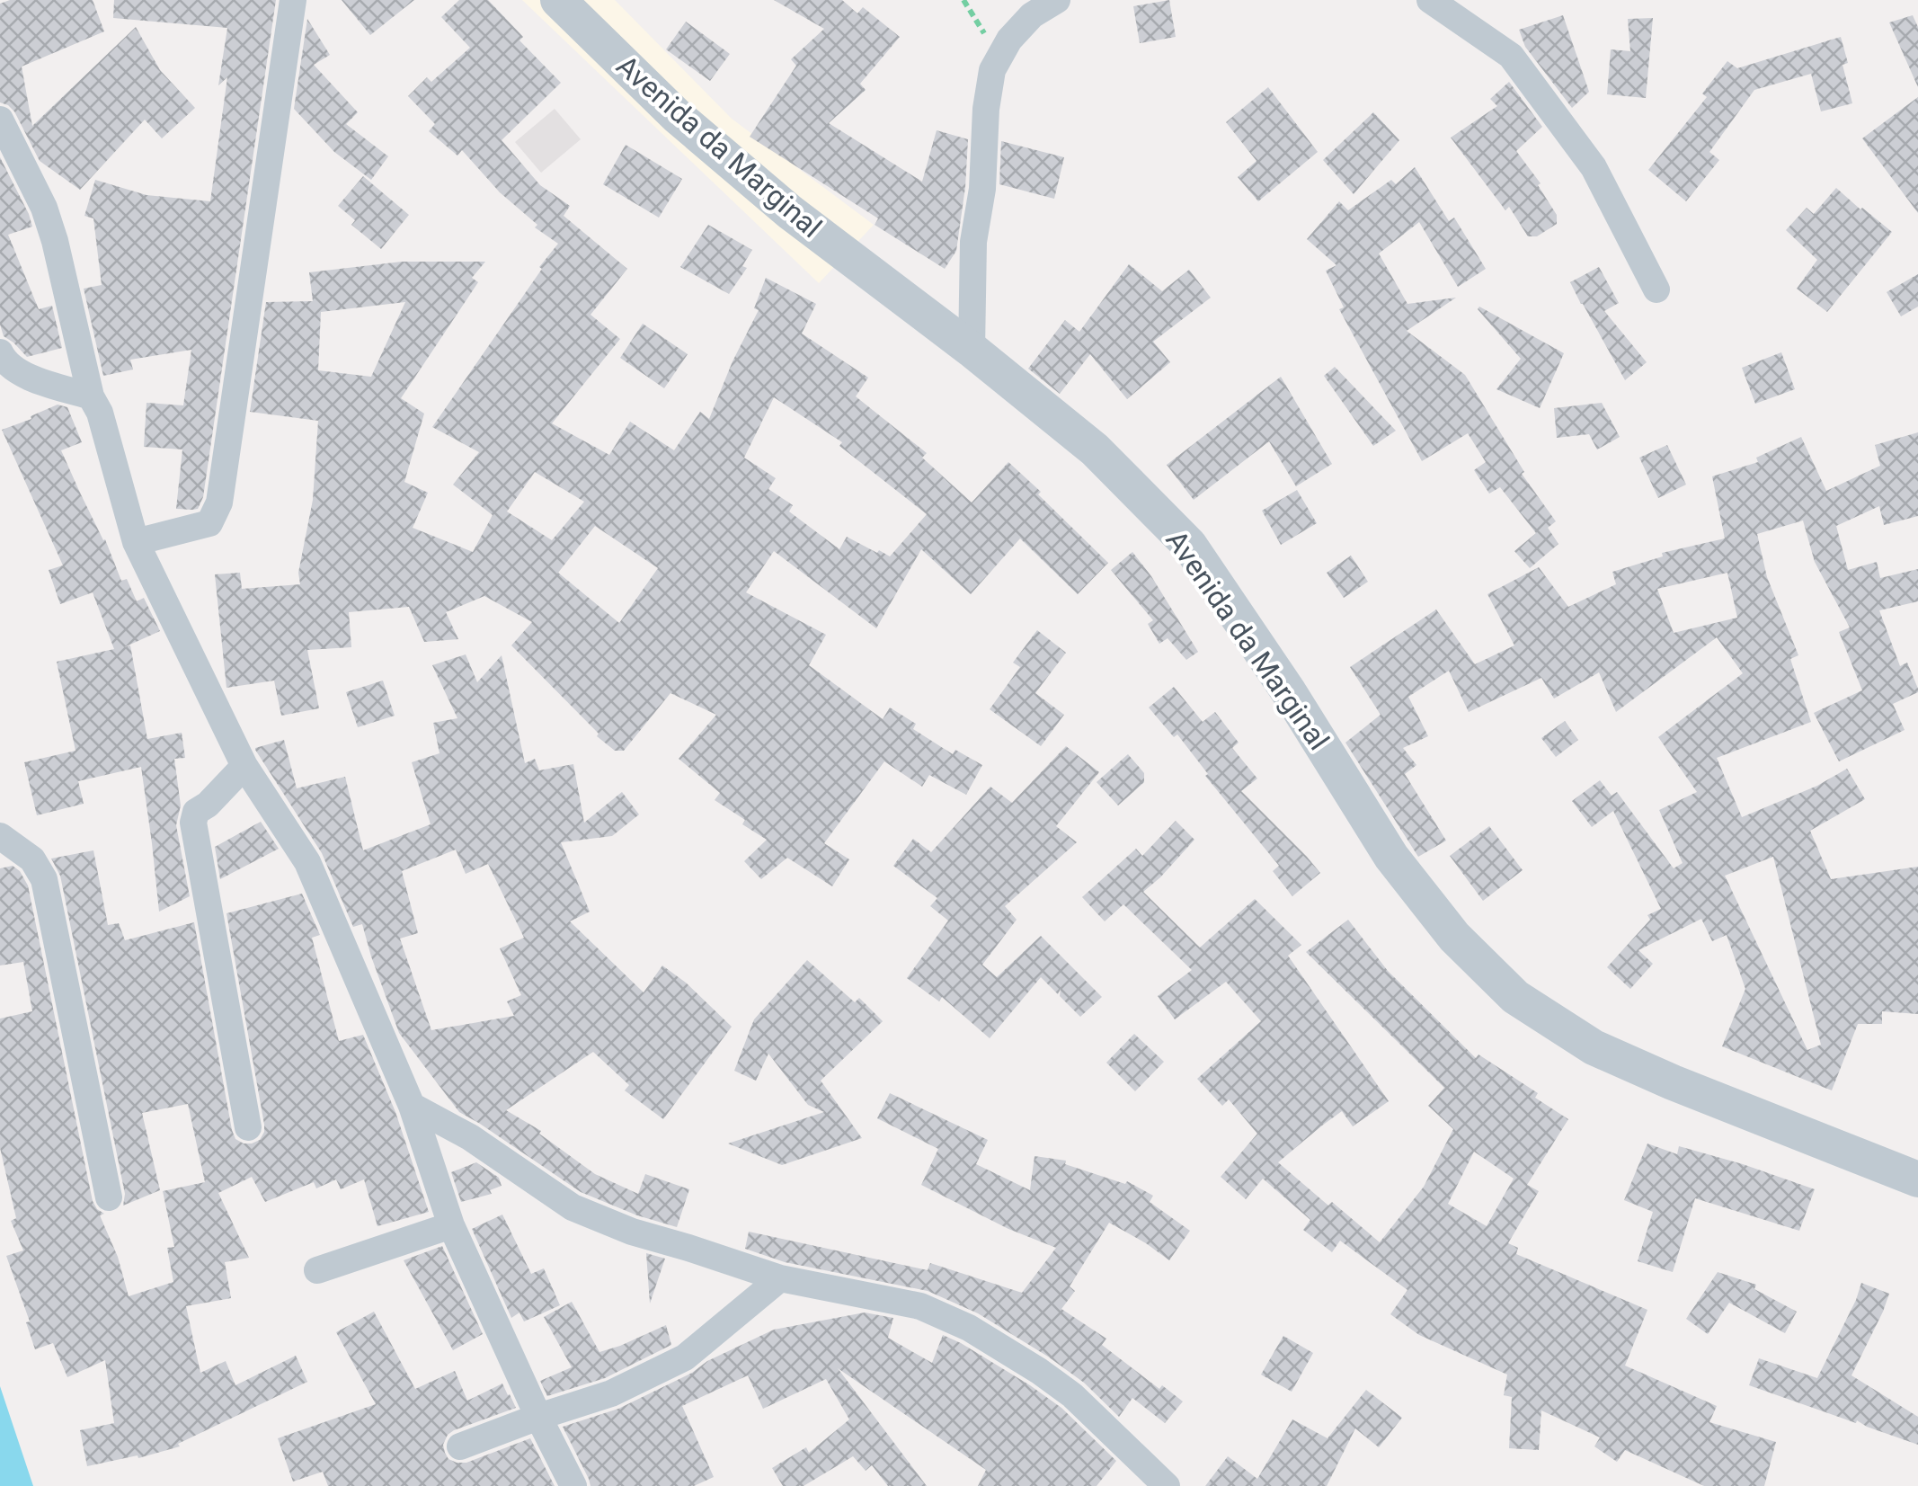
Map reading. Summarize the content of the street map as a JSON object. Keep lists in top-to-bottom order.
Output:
{
  "streets": {
    "street": ["Avenida da Marginal"]
  }
}
